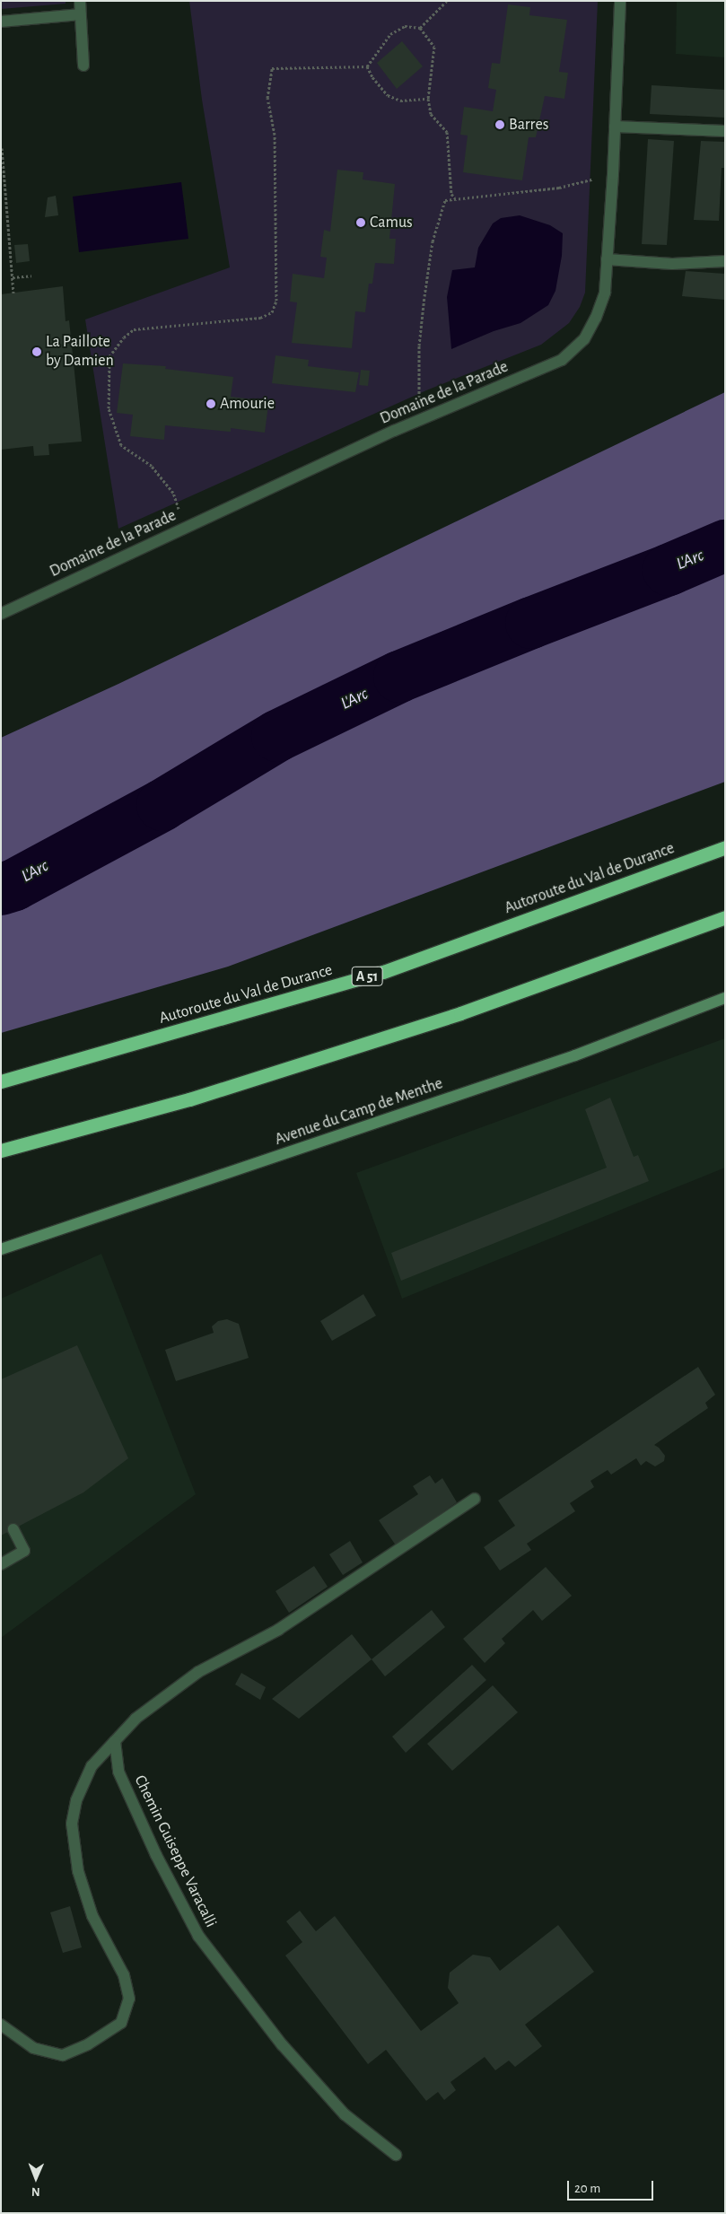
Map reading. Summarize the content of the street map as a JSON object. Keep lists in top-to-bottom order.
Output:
{
  "streets": {
    "highway": ["Autoroute du Val de Durance", "A 51"],
    "main road": ["Avenue du Camp de Menthe"],
    "street": ["Domaine de la Parade", "Chemin Guiseppe Varacalli"]
  },
  "water": ["L'Arc"],
  "places": [
    "Barres",
    "Camus",
    "La Paillote by Damien",
    "Amourie"
  ],
  "scale_bar": "20 m",
  "north": "bottom"
}
